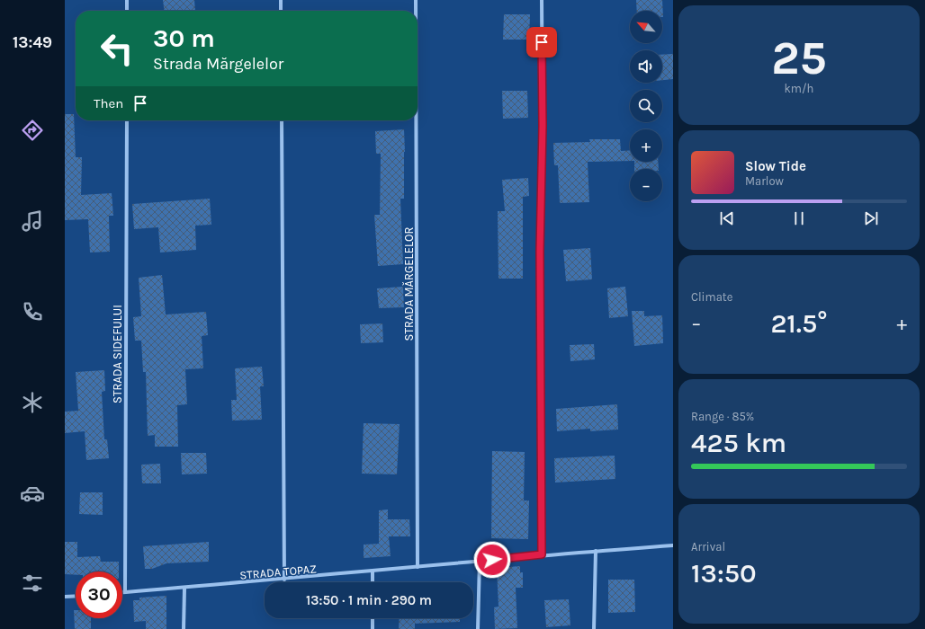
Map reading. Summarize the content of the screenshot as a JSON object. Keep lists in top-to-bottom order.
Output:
{
  "streets": {
    "street": ["STRADA MĂRGELELOR", "STRADA SIDEFULUI", "STRADA TOPAZ"]
  },
  "crossings": [
    ["STRADA MĂRGELELOR", "STRADA TOPAZ"],
    ["STRADA SIDEFULUI", "STRADA TOPAZ"]
  ],
  "north": "top left",
  "page": {
    "tabs": "13:49",
    "tile": [
      ["25", "km/h"],
      "Climate",
      ["Range · 85%", "425 km"],
      ["Arrival", "13:50"]
    ],
    "map_buttons": ["+", "−"],
    "turn": ["30 m", "Strada Mărgelelor"],
    "then": "Then",
    "song": ["Slow Tide", "Marlow"],
    "heat": ["−", "21.5°", "+"],
    "limit": "30",
    "trip": "13:50 · 1 min · 290 m"
  }
}
